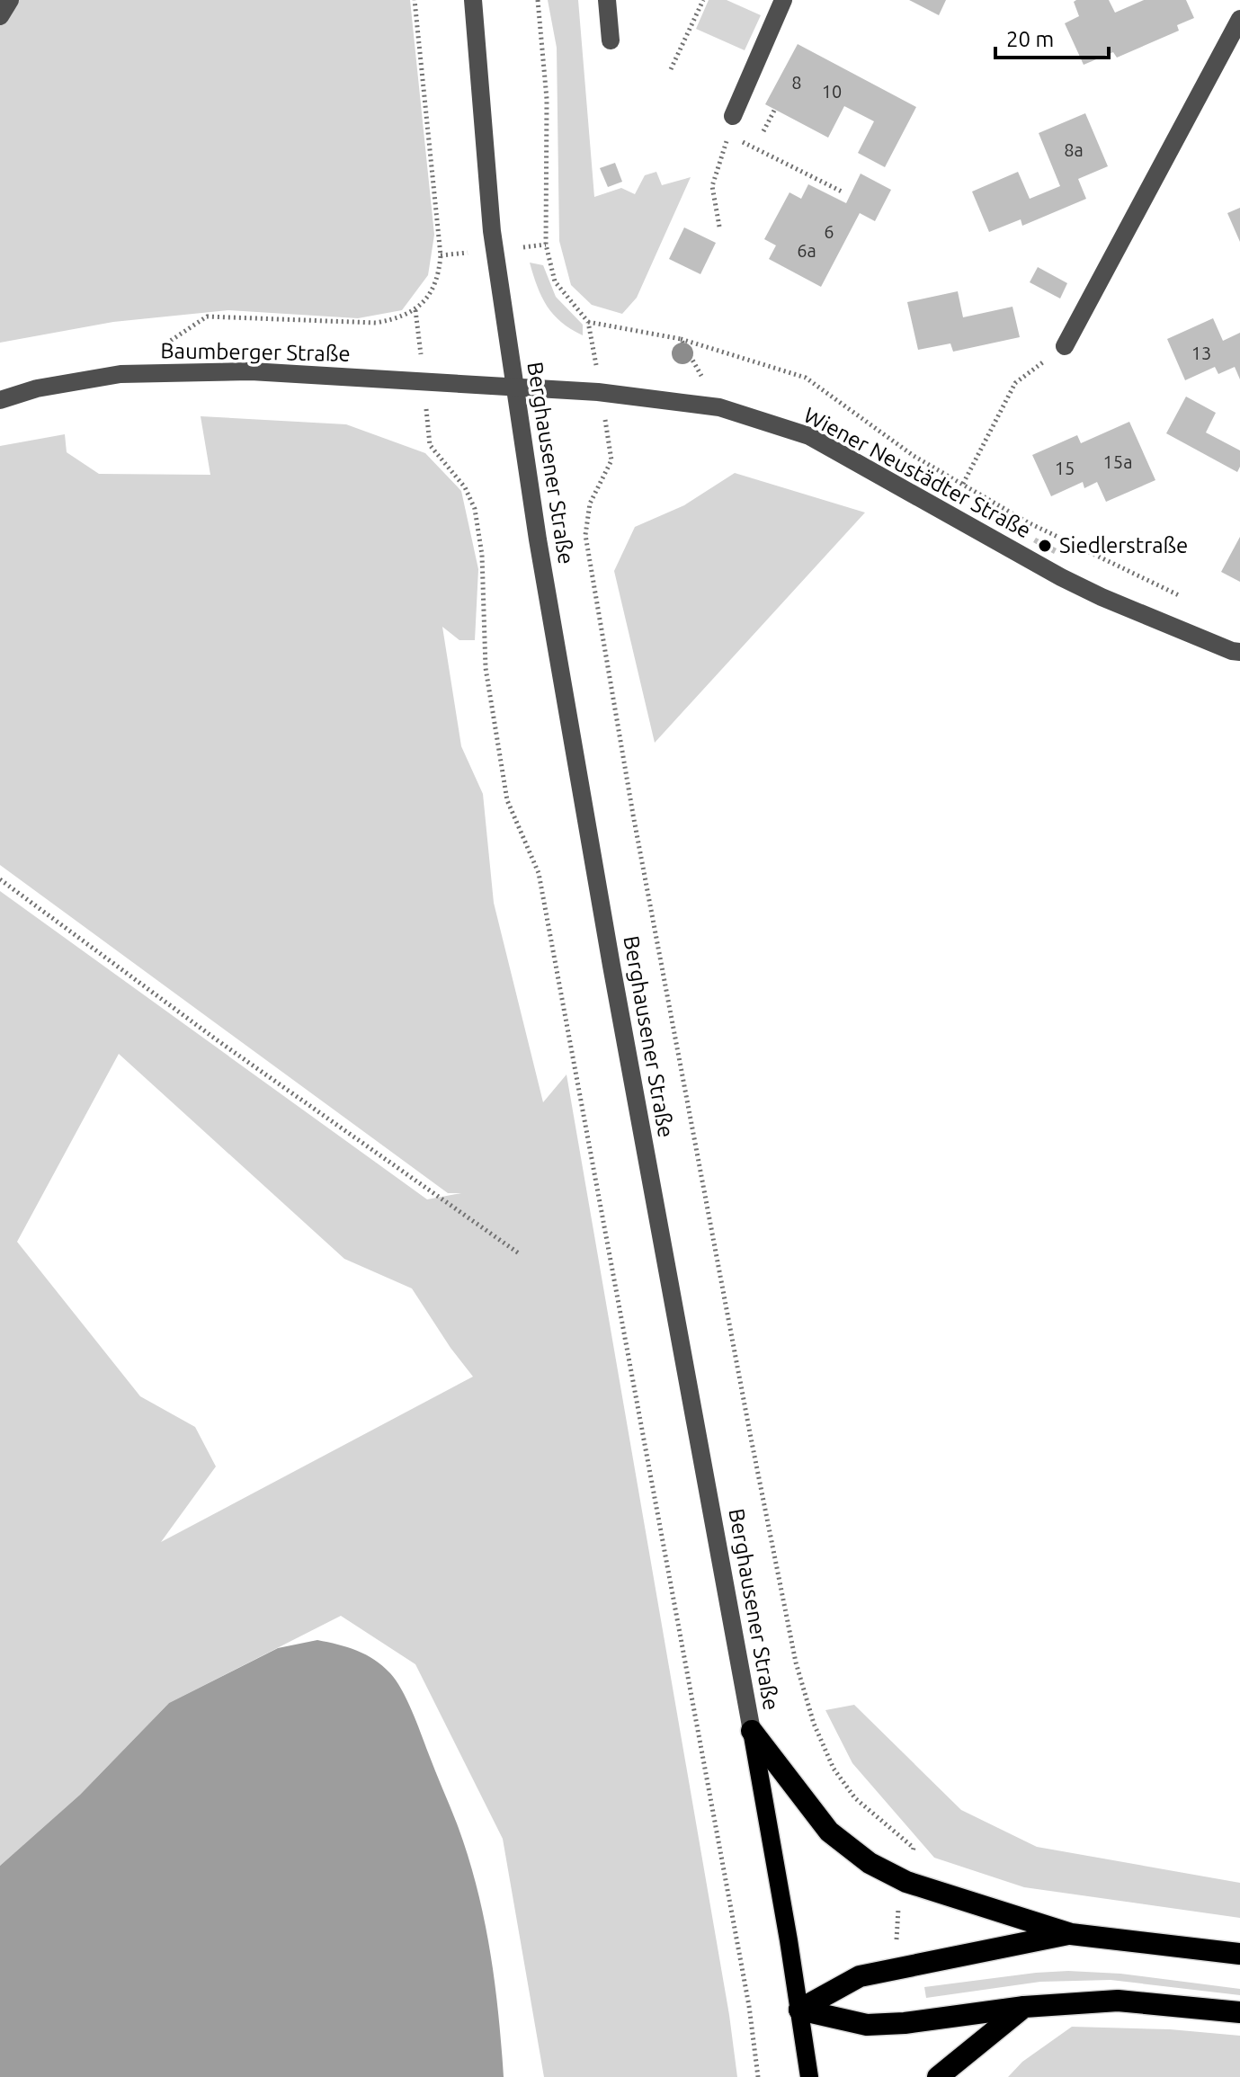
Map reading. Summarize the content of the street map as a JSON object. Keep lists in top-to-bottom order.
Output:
{
  "streets": {
    "main road": ["Berghausener Straße"],
    "street": ["Baumberger Straße", "Wiener Neustädter Straße"]
  },
  "crossings": [
    ["Baumberger Straße", "Berghausener Straße"],
    ["Baumberger Straße", "Wiener Neustädter Straße"],
    ["Berghausener Straße", "Wiener Neustädter Straße"]
  ],
  "places": ["Siedlerstraße"],
  "house_numbers": [
    "8",
    "10",
    "8a",
    "6",
    "6a",
    "13",
    "15a",
    "15"
  ],
  "scale_bar": "20 m"
}
